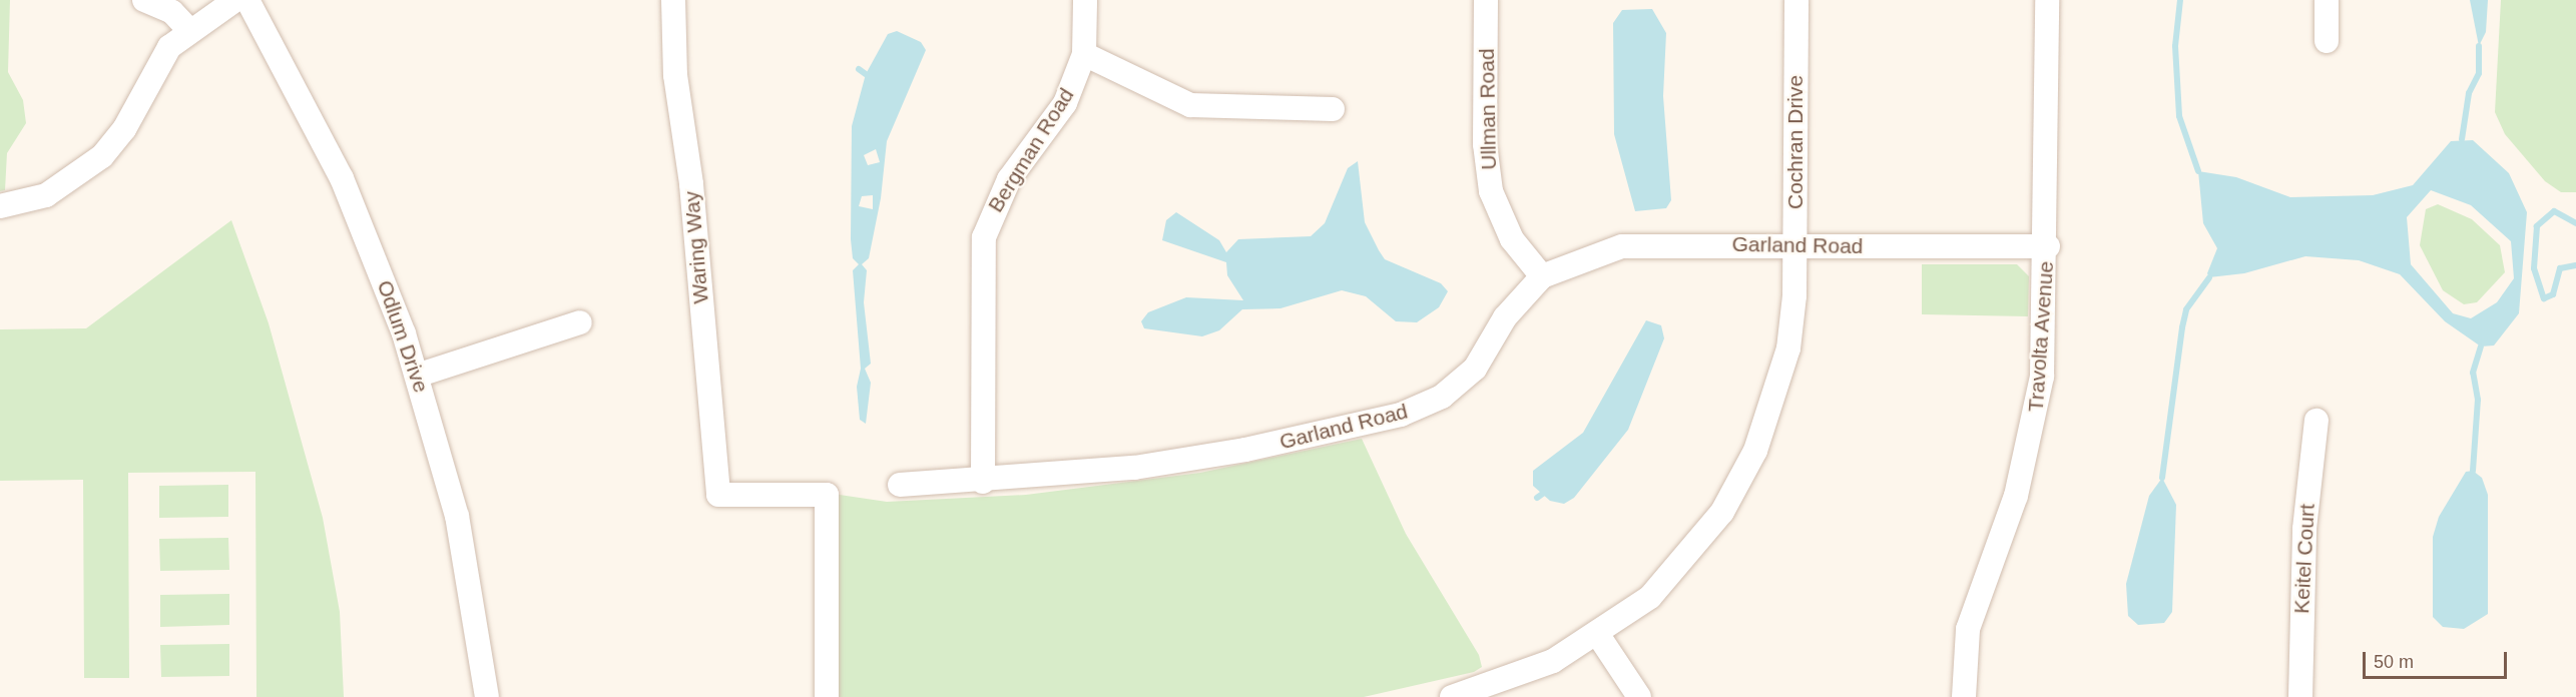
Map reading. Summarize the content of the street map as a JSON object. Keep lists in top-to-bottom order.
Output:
{
  "streets": {
    "street": [
      "Ullman Road",
      "Cochran Drive",
      "Bergman Road",
      "Garland Road",
      "Waring Way",
      "Odlum Drive",
      "Travolta Avenue",
      "Keitel Court"
    ]
  },
  "crossings": [
    ["Ullman Road", "Garland Road"],
    ["Cochran Drive", "Garland Road"],
    ["Bergman Road", "Garland Road"],
    ["Garland Road", "Travolta Avenue"]
  ],
  "scale_bar": "50 m"
}
